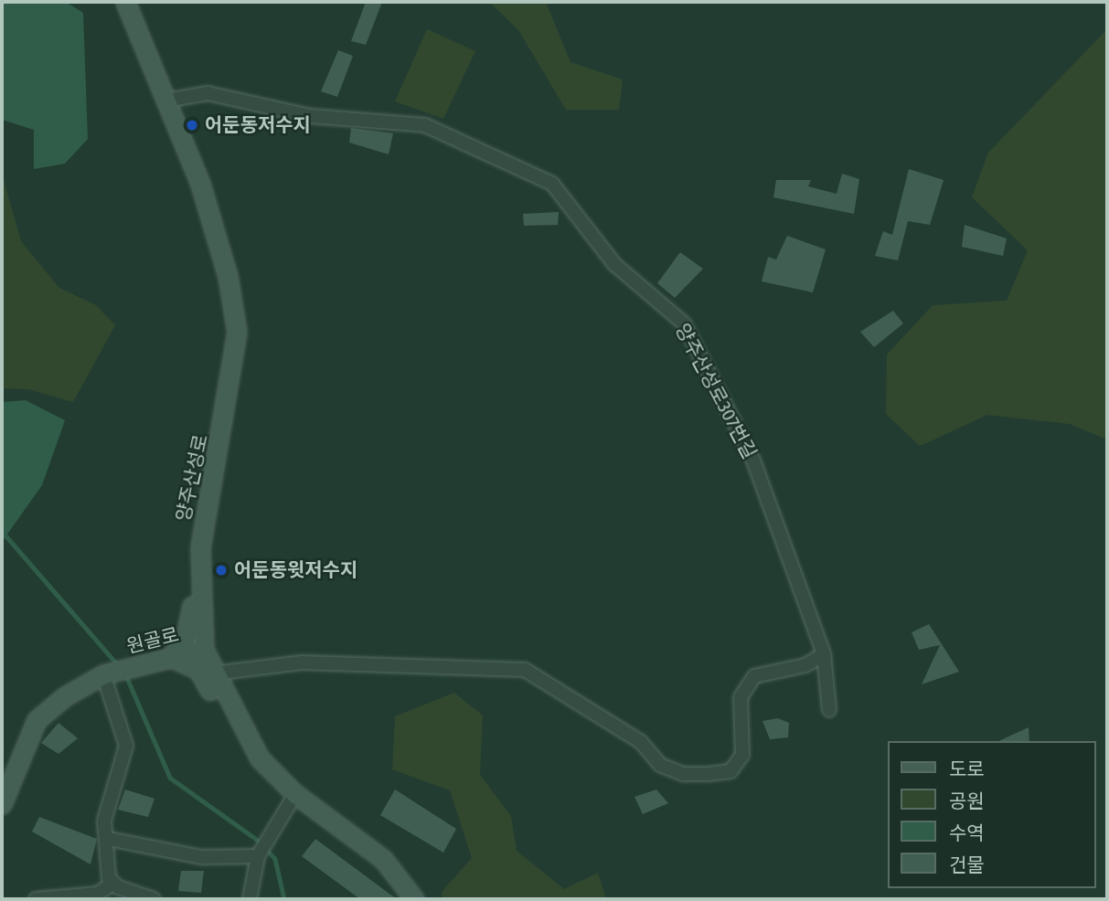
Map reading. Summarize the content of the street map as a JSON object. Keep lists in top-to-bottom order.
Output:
{
  "streets": {
    "street": ["양주산성로307번길", "양주산성로", "원골로"]
  },
  "crossings": [
    ["양주산성로307번길", "양주산성로"],
    ["양주산성로", "원골로"]
  ],
  "places": ["어둔동저수지", "어둔동윗저수지"],
  "legend": [
    "도로",
    "공원",
    "수역",
    "건물"
  ]
}
